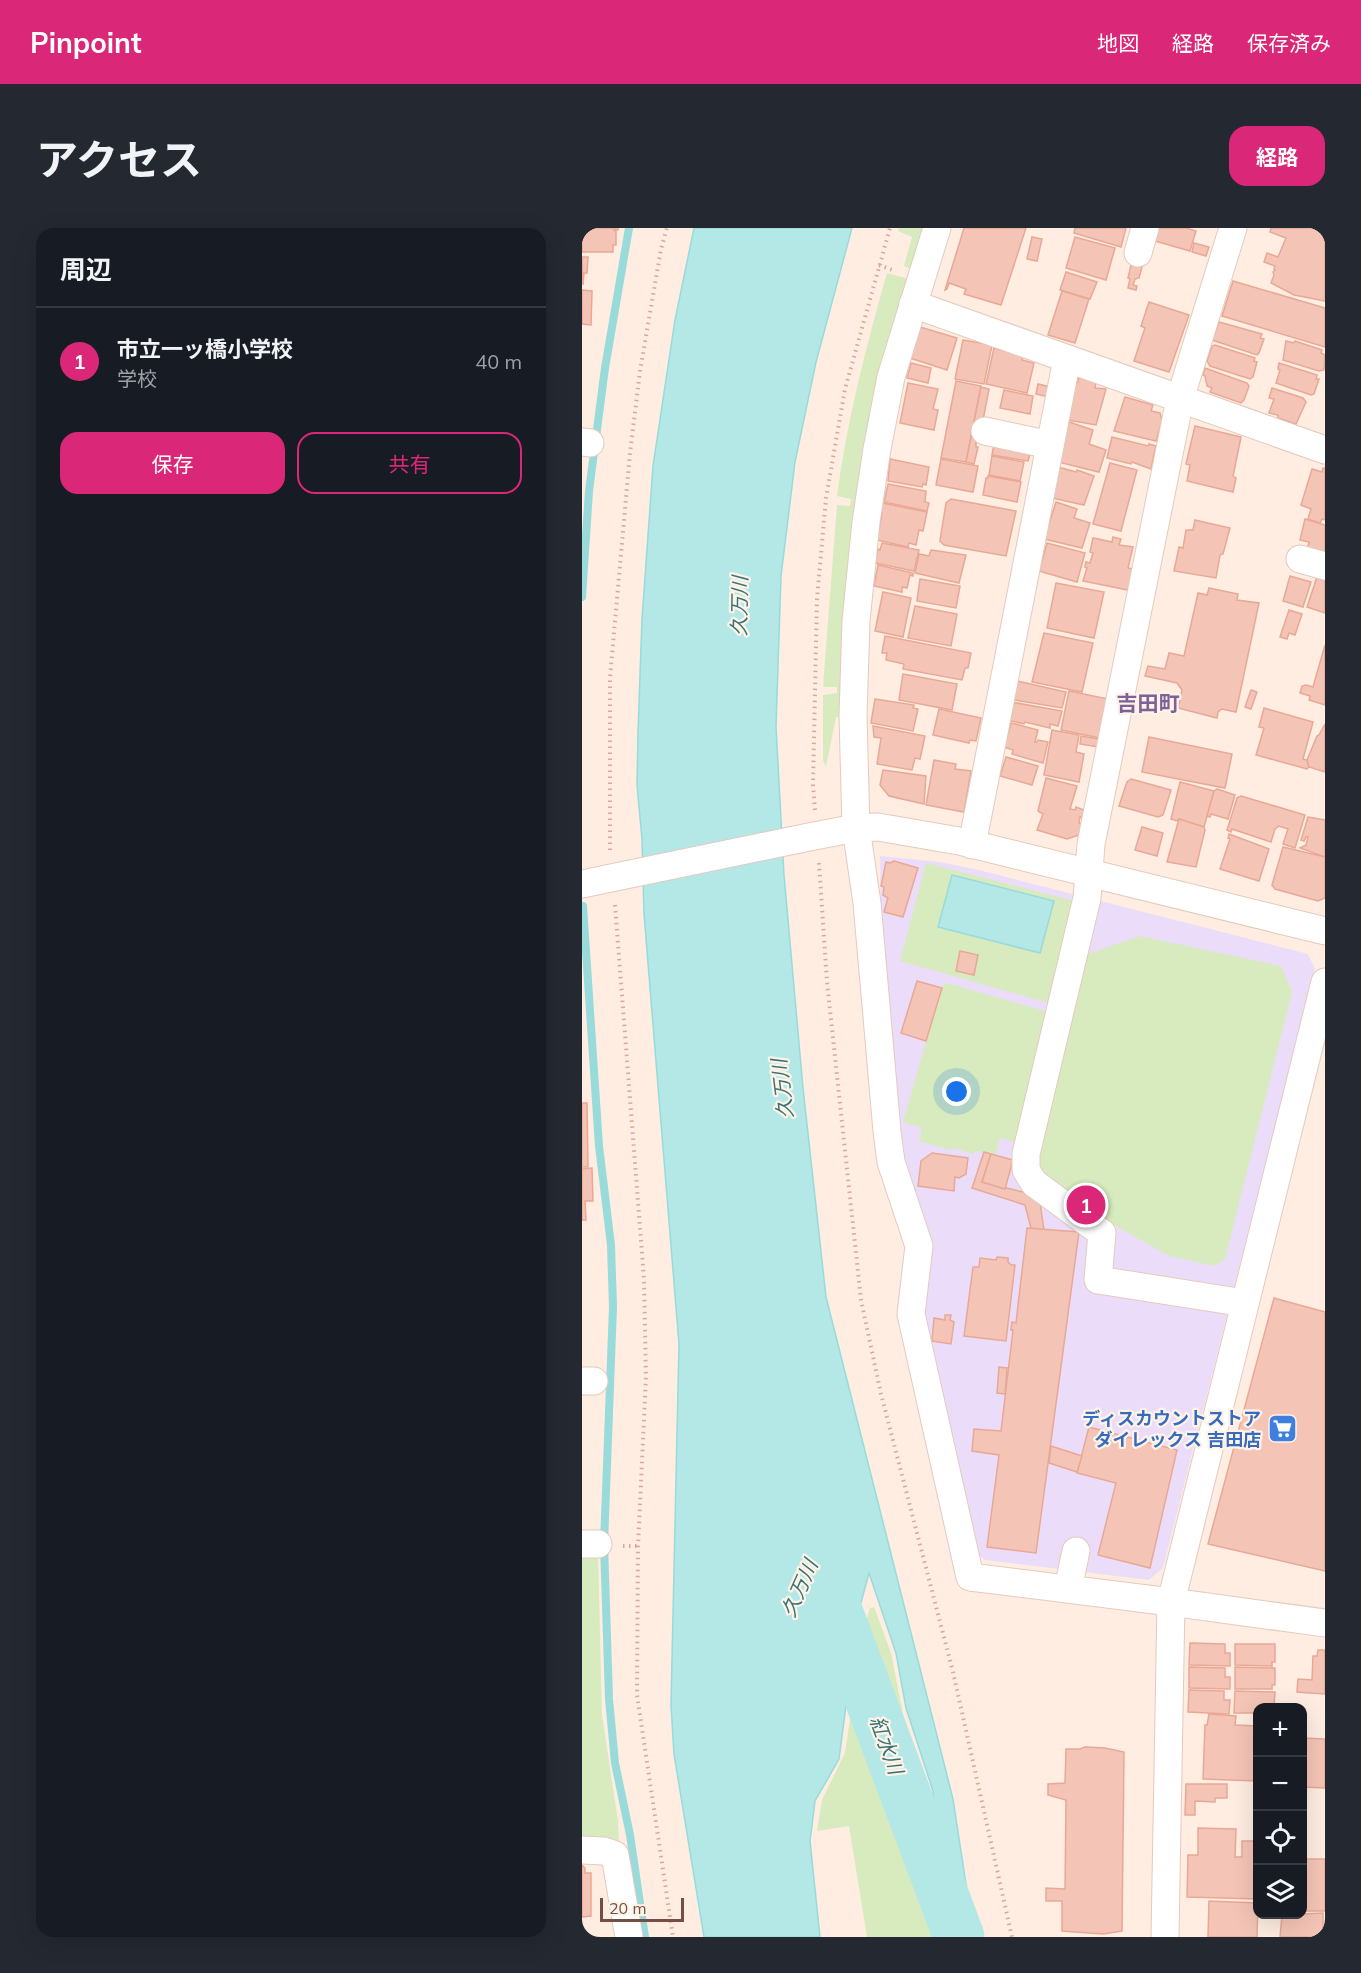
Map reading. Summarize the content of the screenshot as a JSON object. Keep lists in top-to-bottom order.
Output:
{
  "districts": ["吉田町"],
  "water": ["久万川", "紅水川"],
  "places": {
    "supermarket": ["ディスカウントストア ダイレックス 吉田店"]
  },
  "scale_bar": "20 m",
  "page": {
    "header": "Pinpoint",
    "nav": ["地図", "経路", "保存済み"],
    "title": "アクセス",
    "buttons": [
      "経路",
      ["保存", "共有"]
    ],
    "heading": "周辺",
    "list": [
      {
        "mark": "1",
        "name": "市立一ッ橋小学校",
        "note": "学校",
        "value": "40 m"
      }
    ],
    "pins": "1",
    "map_buttons": ["+", "−"],
    "scale": "20 m"
  }
}
